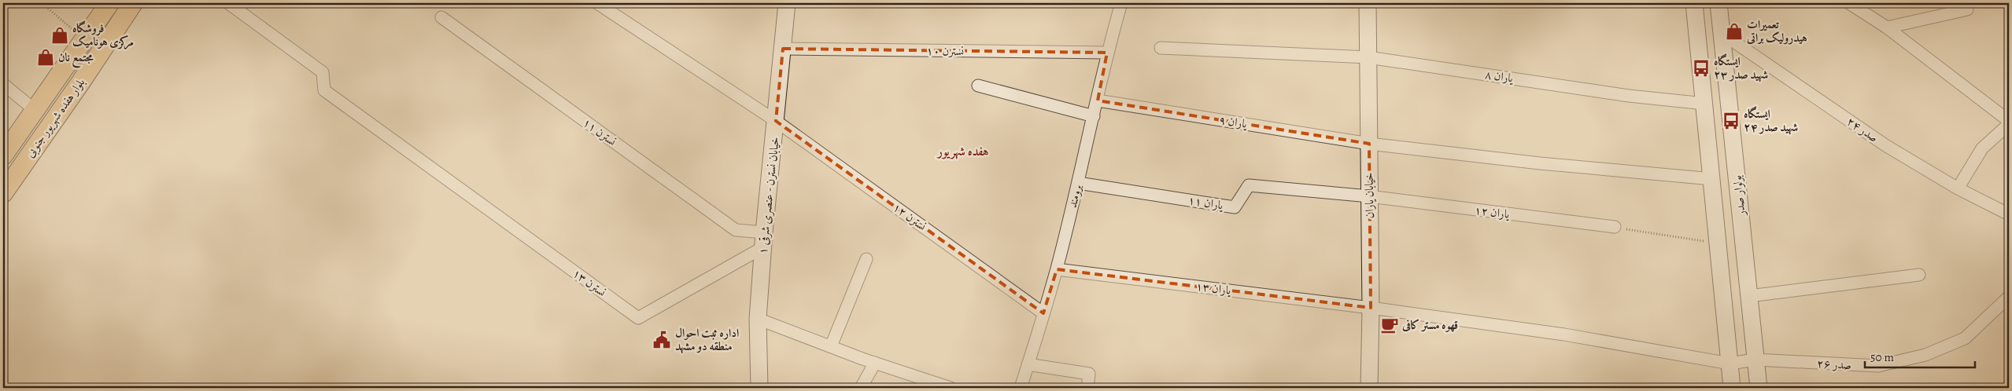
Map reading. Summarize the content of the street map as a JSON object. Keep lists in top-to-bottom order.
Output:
{
  "streets": {
    "main road": [
      "بلوار هفده شهریور جنوبی",
      "خیابان نسترن - عنصری شرقی ۱",
      "خیابان یاران",
      "بولوار صدر"
    ],
    "street": [
      "نسترن ۱۰",
      "یاران ۸",
      "یاران ۹",
      "صدر ۲۴",
      "نسترن ۱۱",
      "برومند",
      "یاران ۱۱",
      "یاران ۱۲",
      "نسترن ۱۲",
      "نسترن ۱۳",
      "یاران ۱۳",
      "صدر ۲۶"
    ]
  },
  "crossings": [
    ["نسترن ۱۰", "خیابان نسترن - عنصری شرقی ۱"],
    ["نسترن ۱۰", "برومند"],
    ["یاران ۸", "خیابان یاران"],
    ["یاران ۹", "خیابان یاران"],
    ["یاران ۹", "برومند"],
    ["صدر ۲۴", "بولوار صدر"],
    ["نسترن ۱۱", "خیابان نسترن - عنصری شرقی ۱"],
    ["نسترن ۱۱", "نسترن ۱۳"],
    ["خیابان نسترن - عنصری شرقی ۱", "نسترن ۱۲"],
    ["خیابان نسترن - عنصری شرقی ۱", "نسترن ۱۳"],
    ["خیابان یاران", "یاران ۱۱"],
    ["خیابان یاران", "یاران ۱۲"],
    ["خیابان یاران", "یاران ۱۳"],
    ["بولوار صدر", "صدر ۲۶"],
    ["برومند", "یاران ۱۱"],
    ["برومند", "نسترن ۱۲"],
    ["برومند", "یاران ۱۳"],
    ["یاران ۱۱", "یاران ۱۲"],
    ["یاران ۱۳", "صدر ۲۶"]
  ],
  "districts": ["هفده شهریور"],
  "places": {
    "shop": ["تعمیرات هیدرولیک براتی", "فروشگاه مركزی هوناميک", "مجتمع نان"],
    "bus stop": ["ایستگاه شهید صدر ۲۳", "ایستگاه شهید صدر ۲۴"],
    "cafe": ["قهوه مستر کافی"],
    "public building": ["اداره ثبت احوال منطقه دو مشهد"]
  },
  "scale_bar": "50 m"
}
